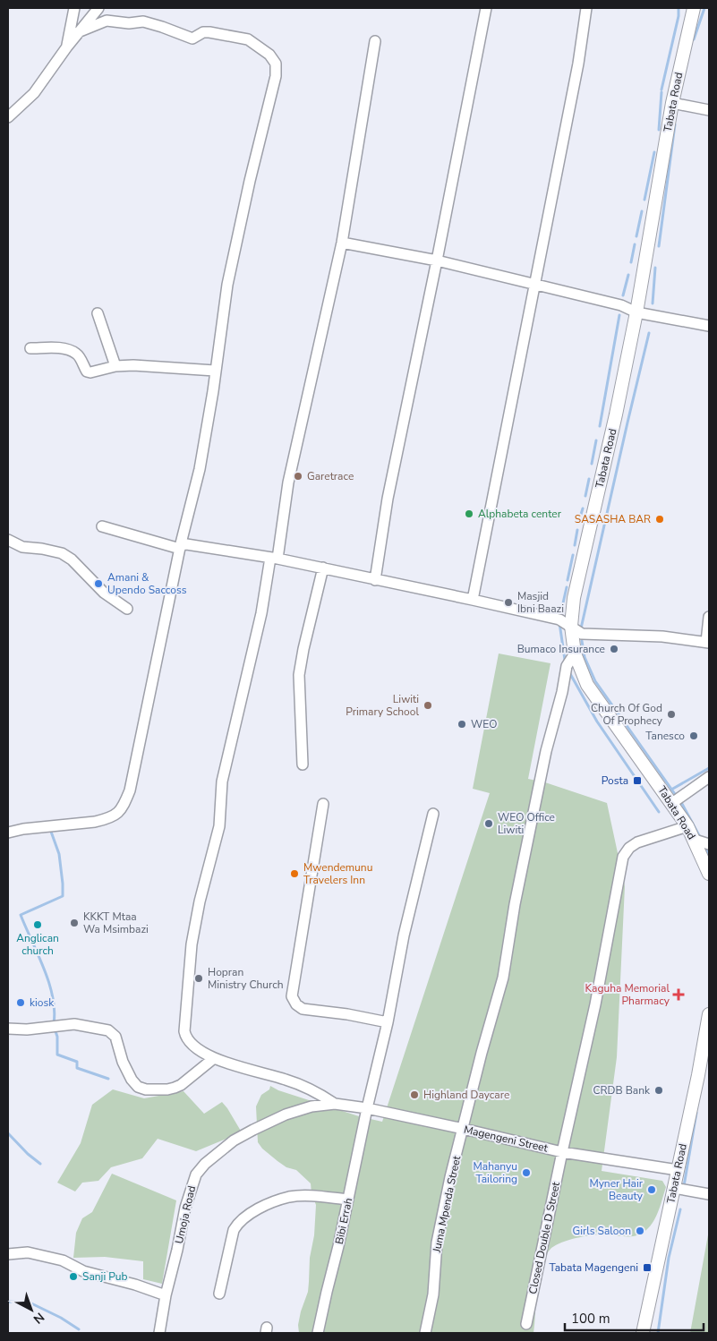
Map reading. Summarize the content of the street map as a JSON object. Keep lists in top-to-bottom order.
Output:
{
  "streets": {
    "main road": ["Tabata Road"],
    "street": [
      "Magengeni Street",
      "Juma Mpenda Street",
      "Umoja Road",
      "Bibi Errah",
      "Closed Double D Street"
    ]
  },
  "crossings": [
    ["Tabata Road", "Magengeni Street"],
    ["Tabata Road", "Juma Mpenda Street"],
    ["Tabata Road", "Closed Double D Street"],
    ["Magengeni Street", "Juma Mpenda Street"],
    ["Magengeni Street", "Umoja Road"],
    ["Magengeni Street", "Bibi Errah"],
    ["Magengeni Street", "Closed Double D Street"]
  ],
  "places": {
    "other": [
      "Garetrace",
      "Alphabeta center",
      "SASASHA BAR",
      "Amani & Upendo Saccoss",
      "Masjid Ibni Baazi",
      "Bumaco Insurance",
      "Liwiti Primary School",
      "Church Of God Of Prophecy",
      "WEO",
      "Tanesco",
      "WEO Office Liwiti",
      "Mwendemunu Travelers Inn",
      "KKKT Mtaa Wa Msimbazi",
      "Anglican church",
      "Hopran Ministry Church",
      "kiosk",
      "CRDB Bank",
      "Highland Daycare",
      "Mahanyu Tailoring",
      "Myner Hair Beauty",
      "Girls Saloon",
      "Sanji Pub"
    ],
    "transit": ["Posta", "Tabata Magengeni"],
    "health": ["Kaguha Memorial Pharmacy"]
  },
  "scale_bar": "100 m",
  "north": "bottom right"
}
